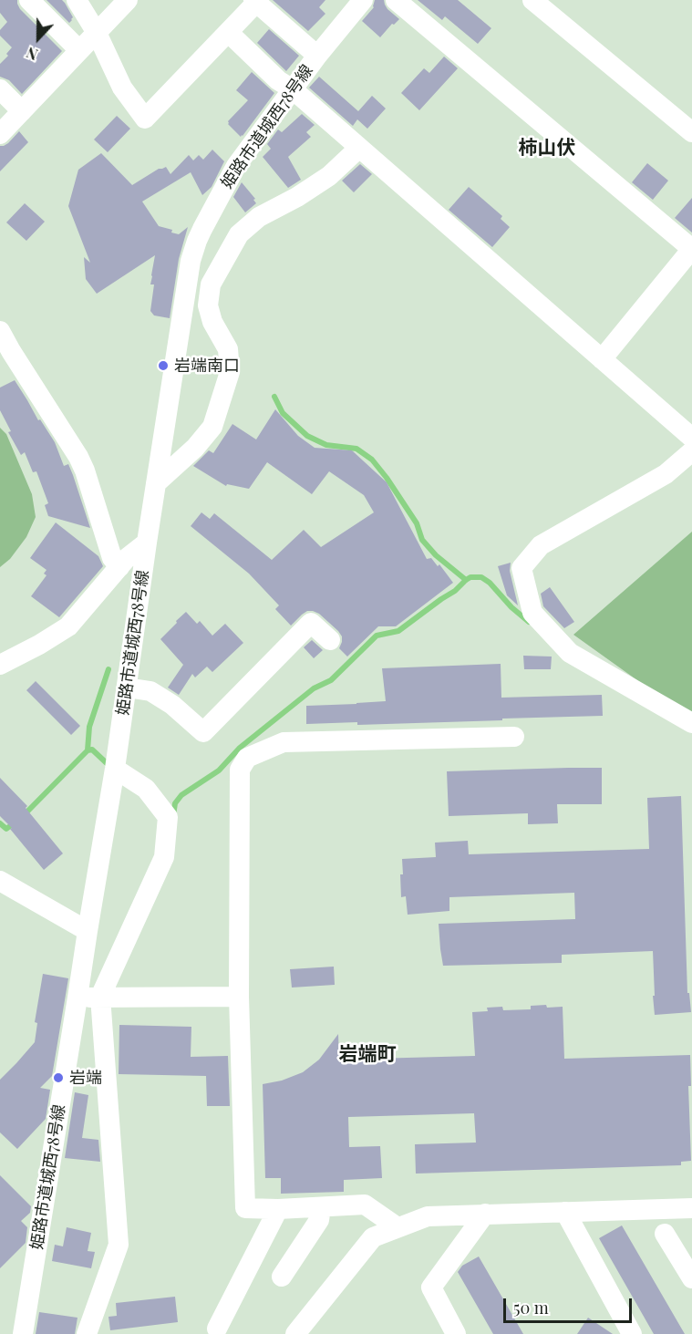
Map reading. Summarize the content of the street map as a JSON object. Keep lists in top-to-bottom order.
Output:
{
  "streets": {
    "street": ["姫路市道城西78号線"]
  },
  "districts": ["柿山伏", "岩端町"],
  "places": ["岩端南口", "岩端"],
  "scale_bar": "50 m",
  "north": "bottom"
}
